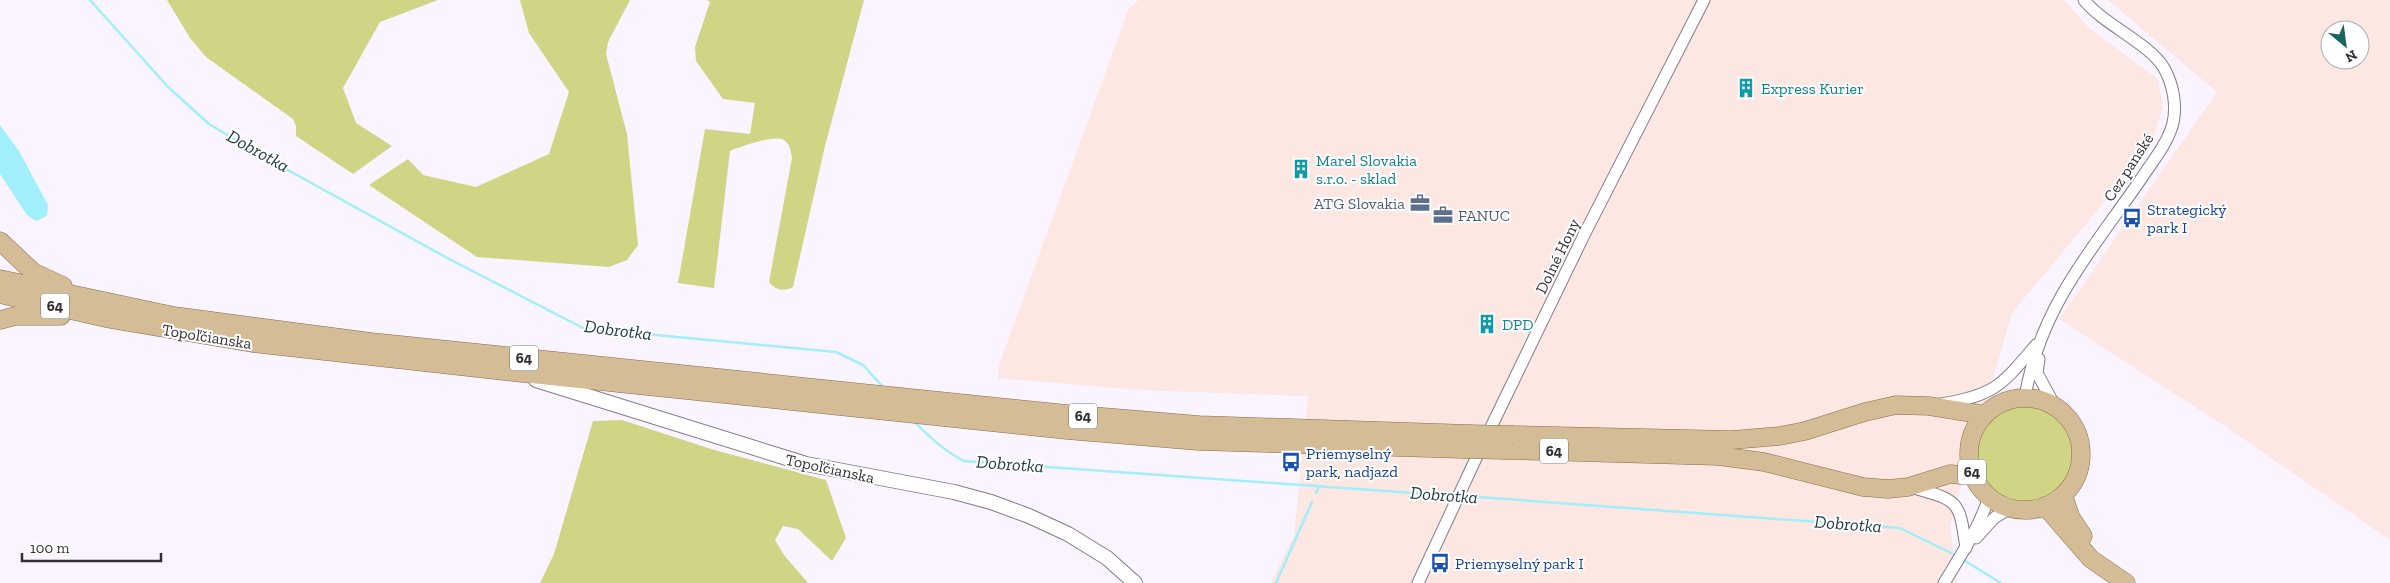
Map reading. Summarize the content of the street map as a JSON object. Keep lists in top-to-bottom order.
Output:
{
  "streets": {
    "main road": ["64", "Topoľčianska"],
    "street": ["Cez panské", "Dolné Hony"]
  },
  "crossings": [
    ["64", "Topoľčianska"]
  ],
  "water": ["Dobrotka"],
  "places": {
    "building": ["Express Kurier", "Marel Slovakia s.r.o. - sklad", "DPD"],
    "office": ["ATG Slovakia", "FANUC"],
    "bus stop": ["Strategický park I", "Priemyselný park, nadjazd", "Priemyselný park I"]
  },
  "scale_bar": "100 m",
  "north": "bottom right"
}
